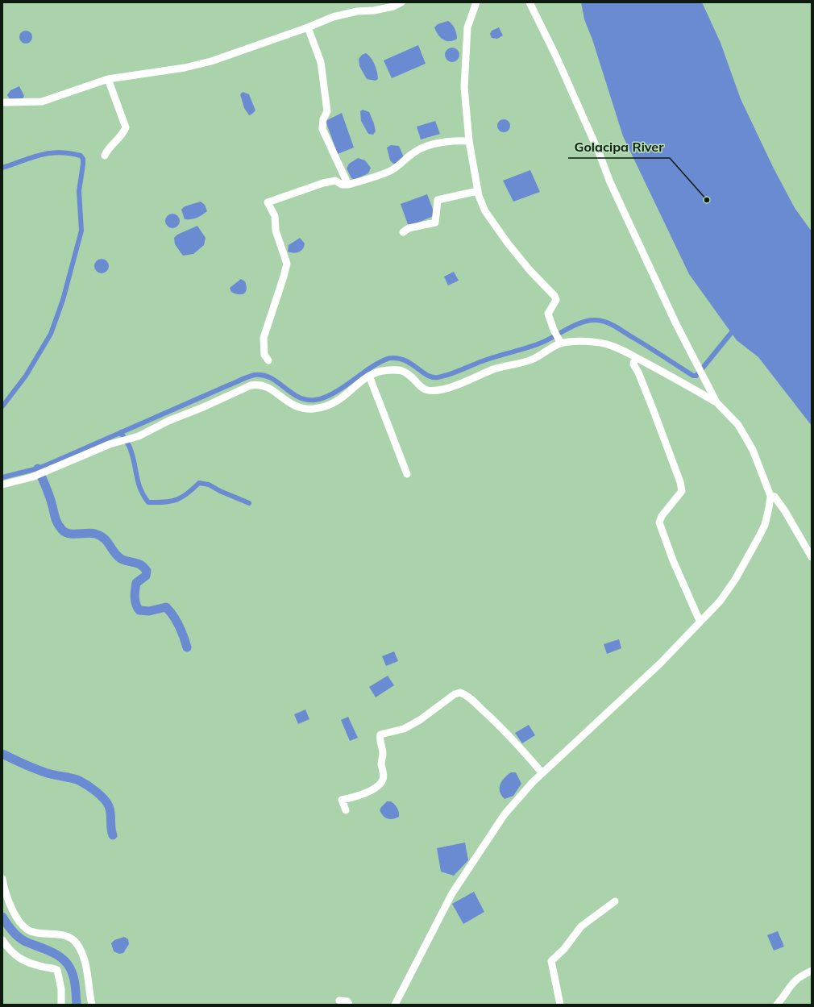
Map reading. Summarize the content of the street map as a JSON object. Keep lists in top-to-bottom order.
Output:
{
  "places": ["Golacipa River"]
}
